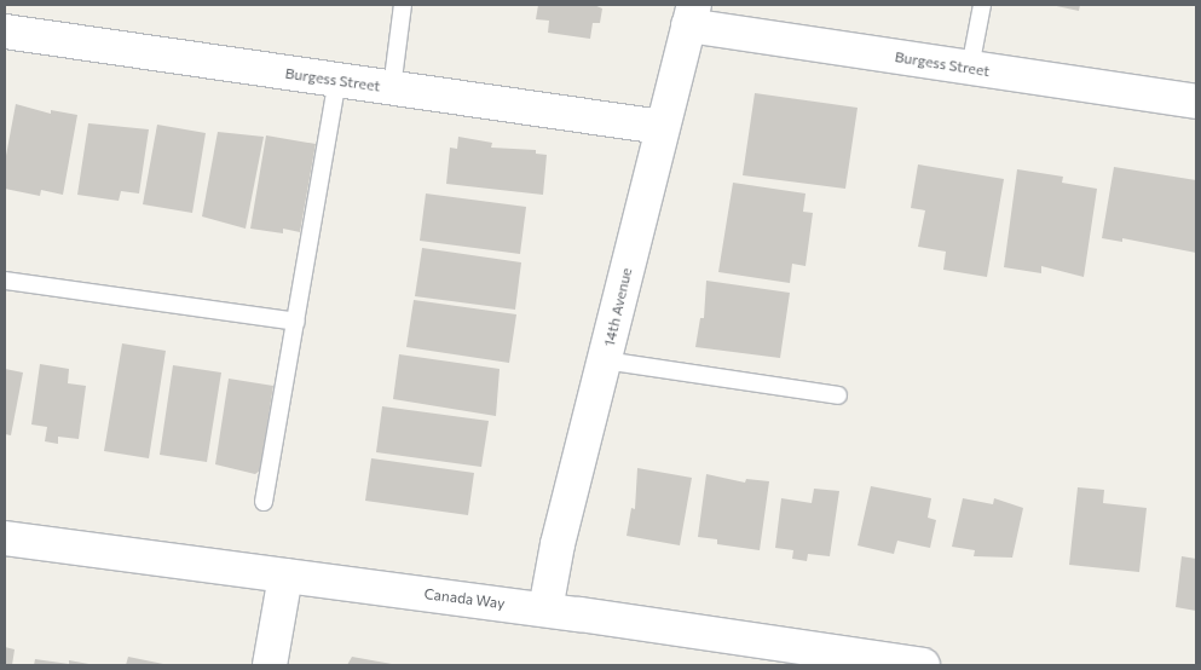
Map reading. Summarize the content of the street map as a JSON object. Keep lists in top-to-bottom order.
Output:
{
  "streets": {
    "street": ["Burgess Street", "14th Avenue", "Canada Way"]
  },
  "crossings": [
    ["Burgess Street", "14th Avenue"],
    ["14th Avenue", "Canada Way"]
  ]
}
